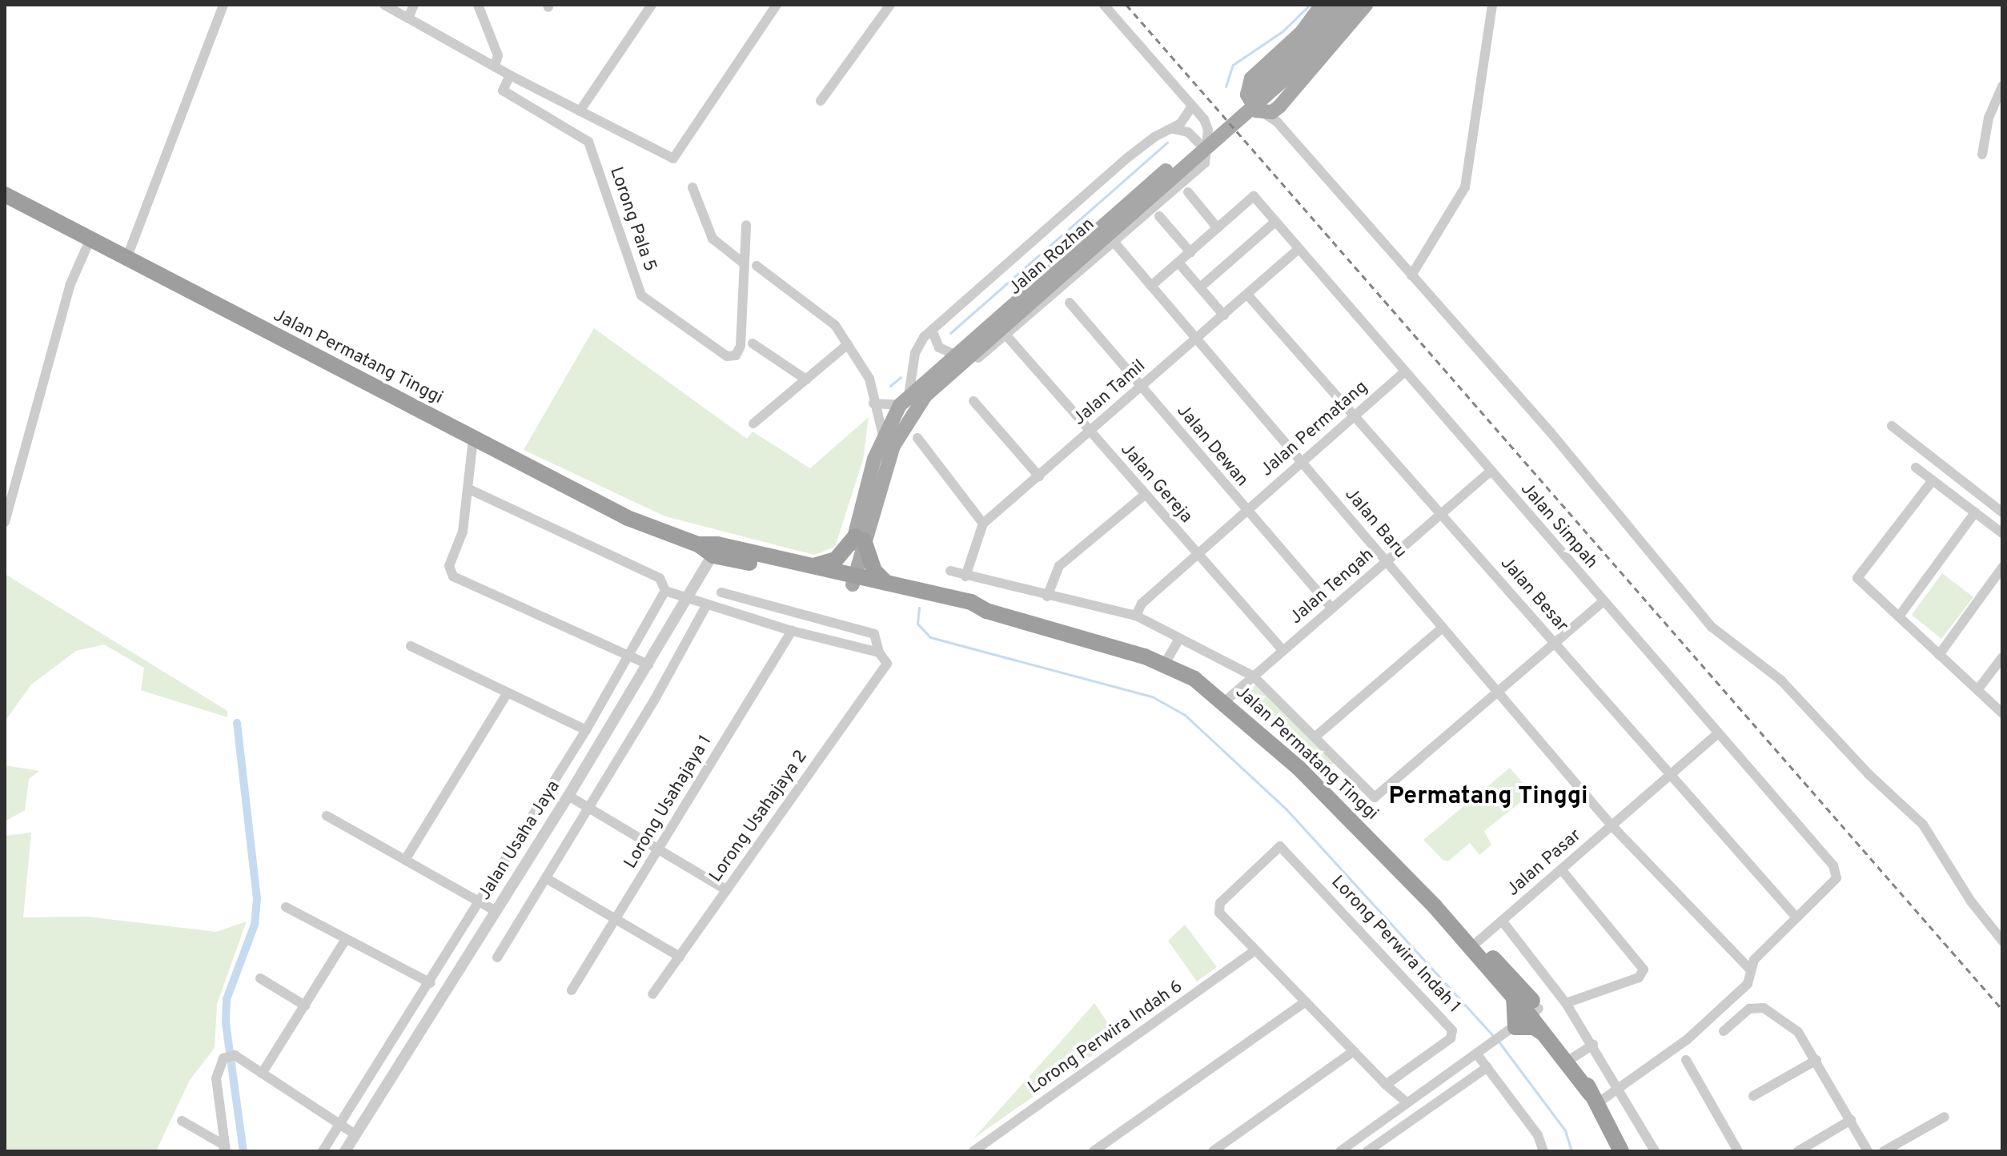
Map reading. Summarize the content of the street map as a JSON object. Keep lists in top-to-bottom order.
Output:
{
  "streets": {
    "highway": ["Jalan Permatang Tinggi"],
    "main road": ["Jalan Rozhan"],
    "street": [
      "Lorong Pala 5",
      "Jalan Tamil",
      "Jalan Permatang",
      "Jalan Dewan",
      "Jalan Gereja",
      "Jalan Baru",
      "Jalan Simpah",
      "Jalan Tengah",
      "Jalan Besar",
      "Lorong Usahajaya 1",
      "Lorong Usahajaya 2",
      "Jalan Usaha Jaya",
      "Jalan Pasar",
      "Lorong Perwira Indah 1",
      "Lorong Perwira Indah 6"
    ]
  },
  "crossings": [
    ["Jalan Rozhan", "Jalan Permatang Tinggi"],
    ["Jalan Permatang Tinggi", "Jalan Tengah"],
    ["Jalan Permatang Tinggi", "Jalan Usaha Jaya"],
    ["Jalan Permatang Tinggi", "Jalan Pasar"],
    ["Jalan Tamil", "Jalan Dewan"],
    ["Jalan Tamil", "Jalan Gereja"],
    ["Jalan Tamil", "Jalan Baru"],
    ["Jalan Tamil", "Jalan Simpah"],
    ["Jalan Tamil", "Jalan Besar"],
    ["Jalan Permatang", "Jalan Dewan"],
    ["Jalan Permatang", "Jalan Gereja"],
    ["Jalan Permatang", "Jalan Baru"],
    ["Jalan Permatang", "Jalan Simpah"],
    ["Jalan Permatang", "Jalan Besar"],
    ["Jalan Dewan", "Jalan Tengah"],
    ["Jalan Gereja", "Jalan Tengah"],
    ["Jalan Baru", "Jalan Tengah"],
    ["Jalan Baru", "Jalan Pasar"],
    ["Jalan Simpah", "Jalan Tengah"],
    ["Jalan Simpah", "Jalan Besar"],
    ["Jalan Simpah", "Jalan Pasar"],
    ["Jalan Tengah", "Jalan Besar"],
    ["Jalan Besar", "Jalan Pasar"],
    ["Lorong Perwira Indah 1", "Lorong Perwira Indah 6"]
  ],
  "districts": ["Permatang Tinggi"]
}
